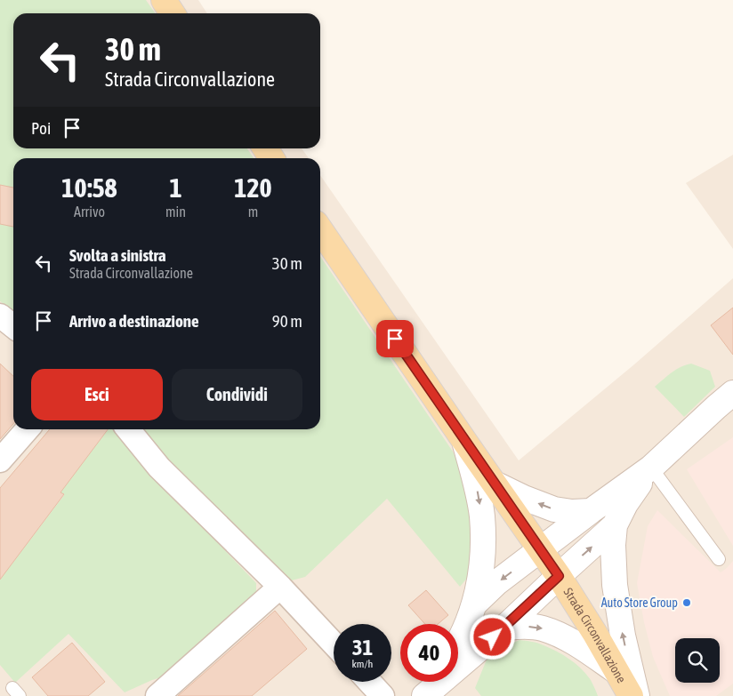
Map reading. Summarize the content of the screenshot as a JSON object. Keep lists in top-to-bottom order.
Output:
{
  "streets": {
    "main road": ["Strada Circonvallazione"]
  },
  "places": ["Auto Store Group"],
  "page": {
    "turn": ["30 m", "Strada Circonvallazione"],
    "then": "Poi",
    "eta": [
      "10:58",
      "Arrivo",
      "1",
      "min",
      "120",
      "m"
    ],
    "list": [
      {
        "name": "Svolta a sinistra",
        "note": "Strada Circonvallazione",
        "value": "30 m"
      },
      {
        "name": "Arrivo a destinazione",
        "value": "90 m"
      }
    ],
    "buttons": ["Esci", "Condividi"],
    "speed": "31 km/h",
    "limit": "40"
  }
}
